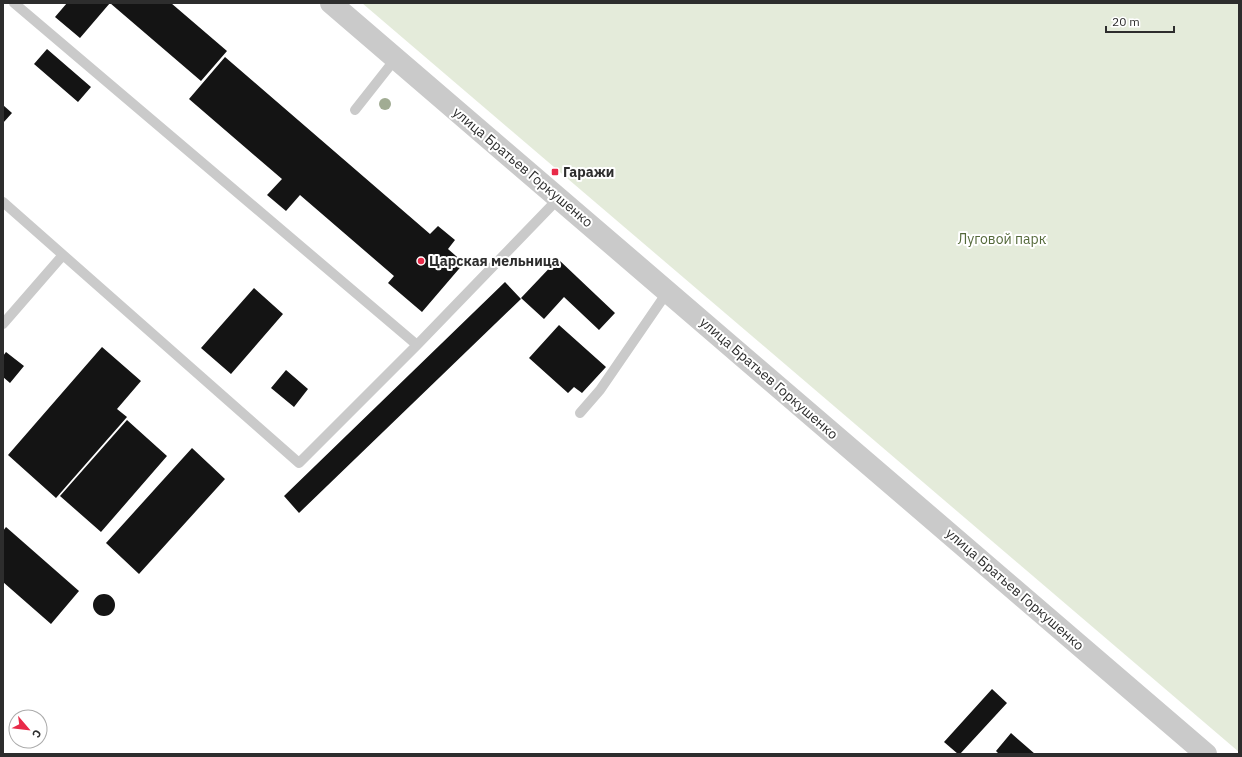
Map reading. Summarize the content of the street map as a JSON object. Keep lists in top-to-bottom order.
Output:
{
  "streets": {
    "street": ["улица Братьев Горкушенко"]
  },
  "parks": ["Луговой парк"],
  "places": {
    "transit": ["Гаражи"],
    "other": ["Царская мельница"]
  },
  "scale_bar": "20 m",
  "north": "bottom right"
}
